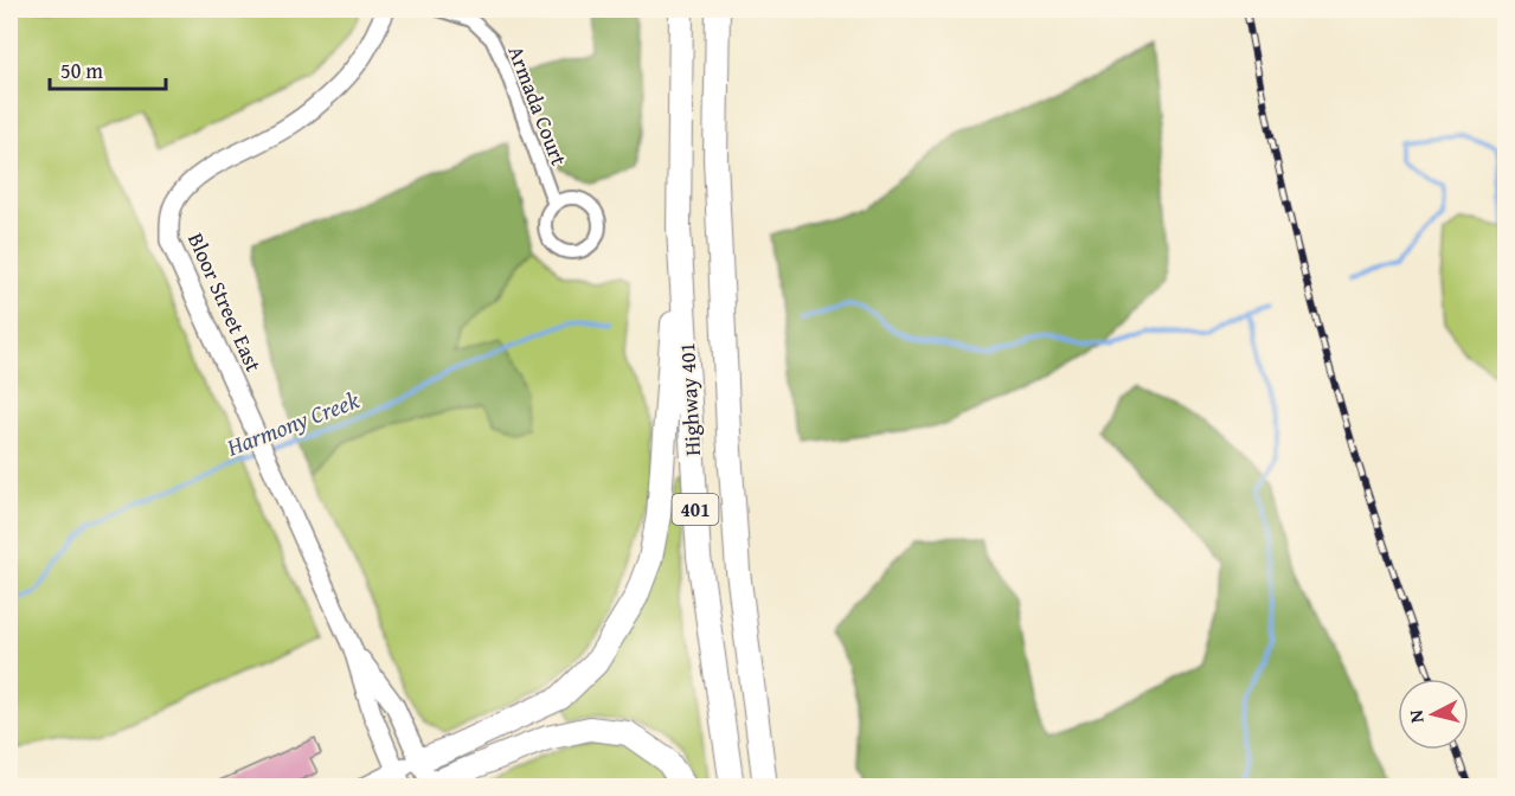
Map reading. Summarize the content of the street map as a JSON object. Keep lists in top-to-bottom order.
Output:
{
  "streets": {
    "highway": ["Highway 401", "401"],
    "main road": ["Bloor Street East"],
    "street": ["Armada Court"]
  },
  "water": ["Harmony Creek"],
  "scale_bar": "50 m",
  "north": "left"
}
